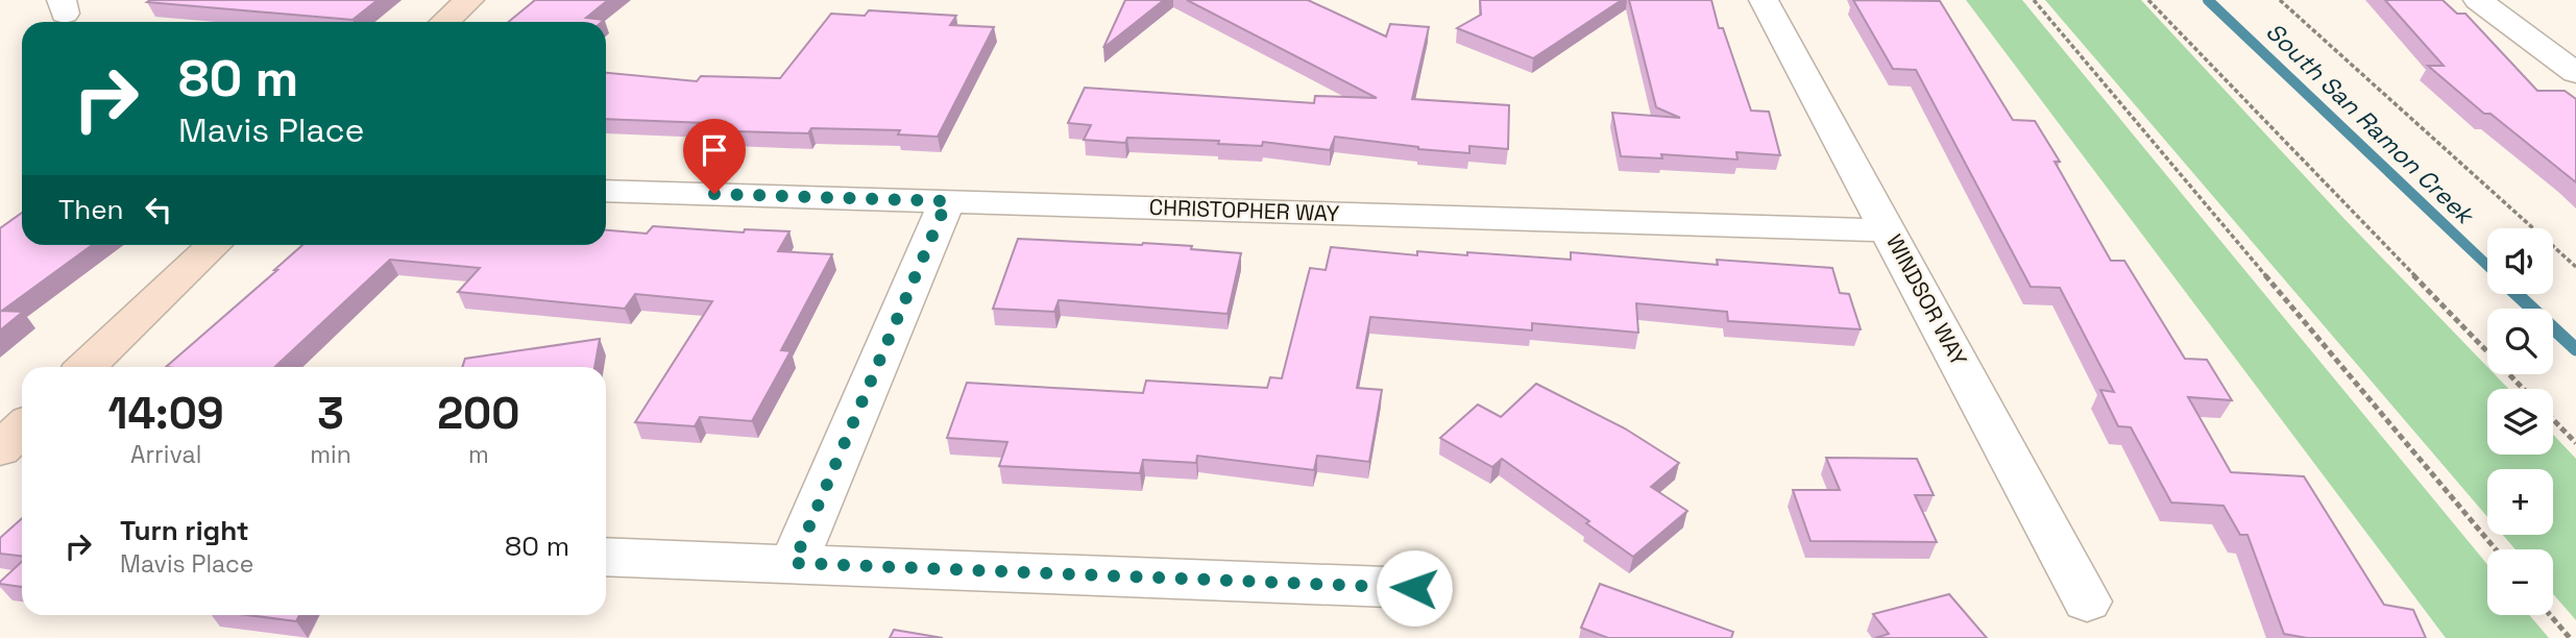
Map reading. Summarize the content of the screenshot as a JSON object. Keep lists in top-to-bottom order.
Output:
{
  "streets": {
    "street": ["CHRISTOPHER WAY", "WINDSOR WAY"]
  },
  "crossings": [
    ["CHRISTOPHER WAY", "WINDSOR WAY"]
  ],
  "water": ["South San Ramon Creek"],
  "page": {
    "turn": ["80 m", "Mavis Place"],
    "then": "Then",
    "map_buttons": ["+", "−"],
    "eta": [
      "14:09",
      "Arrival",
      "3",
      "min",
      "200",
      "m"
    ],
    "list": [
      {
        "name": "Turn right",
        "note": "Mavis Place",
        "value": "80 m"
      }
    ]
  }
}
